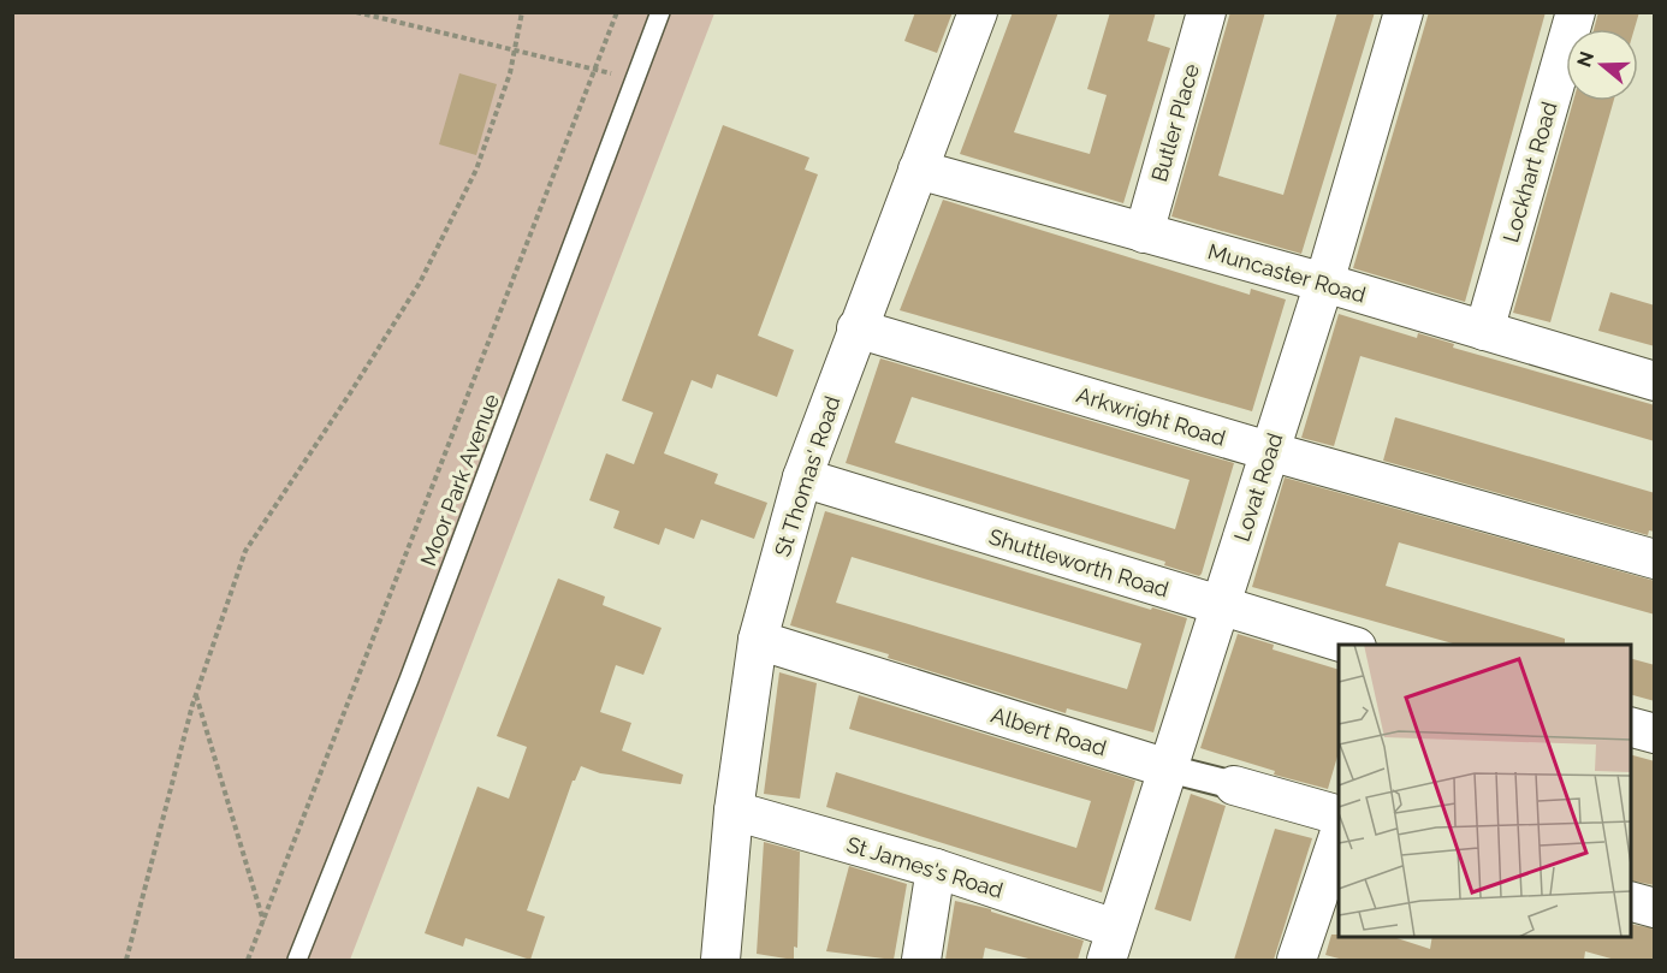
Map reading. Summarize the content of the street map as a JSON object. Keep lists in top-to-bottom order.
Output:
{
  "streets": {
    "street": [
      "Butler Place",
      "Lockhart Road",
      "Muncaster Road",
      "Arkwright Road",
      "St Thomas' Road",
      "Lovat Road",
      "Shuttleworth Road",
      "Albert Road",
      "St James's Road"
    ],
    "lane": ["Moor Park Avenue"]
  },
  "crossings": [
    ["Butler Place", "Muncaster Road"],
    ["Lockhart Road", "Muncaster Road"],
    ["Muncaster Road", "St Thomas' Road"],
    ["Muncaster Road", "Lovat Road"],
    ["Arkwright Road", "St Thomas' Road"],
    ["Arkwright Road", "Lovat Road"],
    ["St Thomas' Road", "Shuttleworth Road"],
    ["St Thomas' Road", "Albert Road"],
    ["St Thomas' Road", "St James's Road"],
    ["Lovat Road", "Shuttleworth Road"],
    ["Lovat Road", "Albert Road"],
    ["Lovat Road", "St James's Road"]
  ],
  "north": "left"
}
